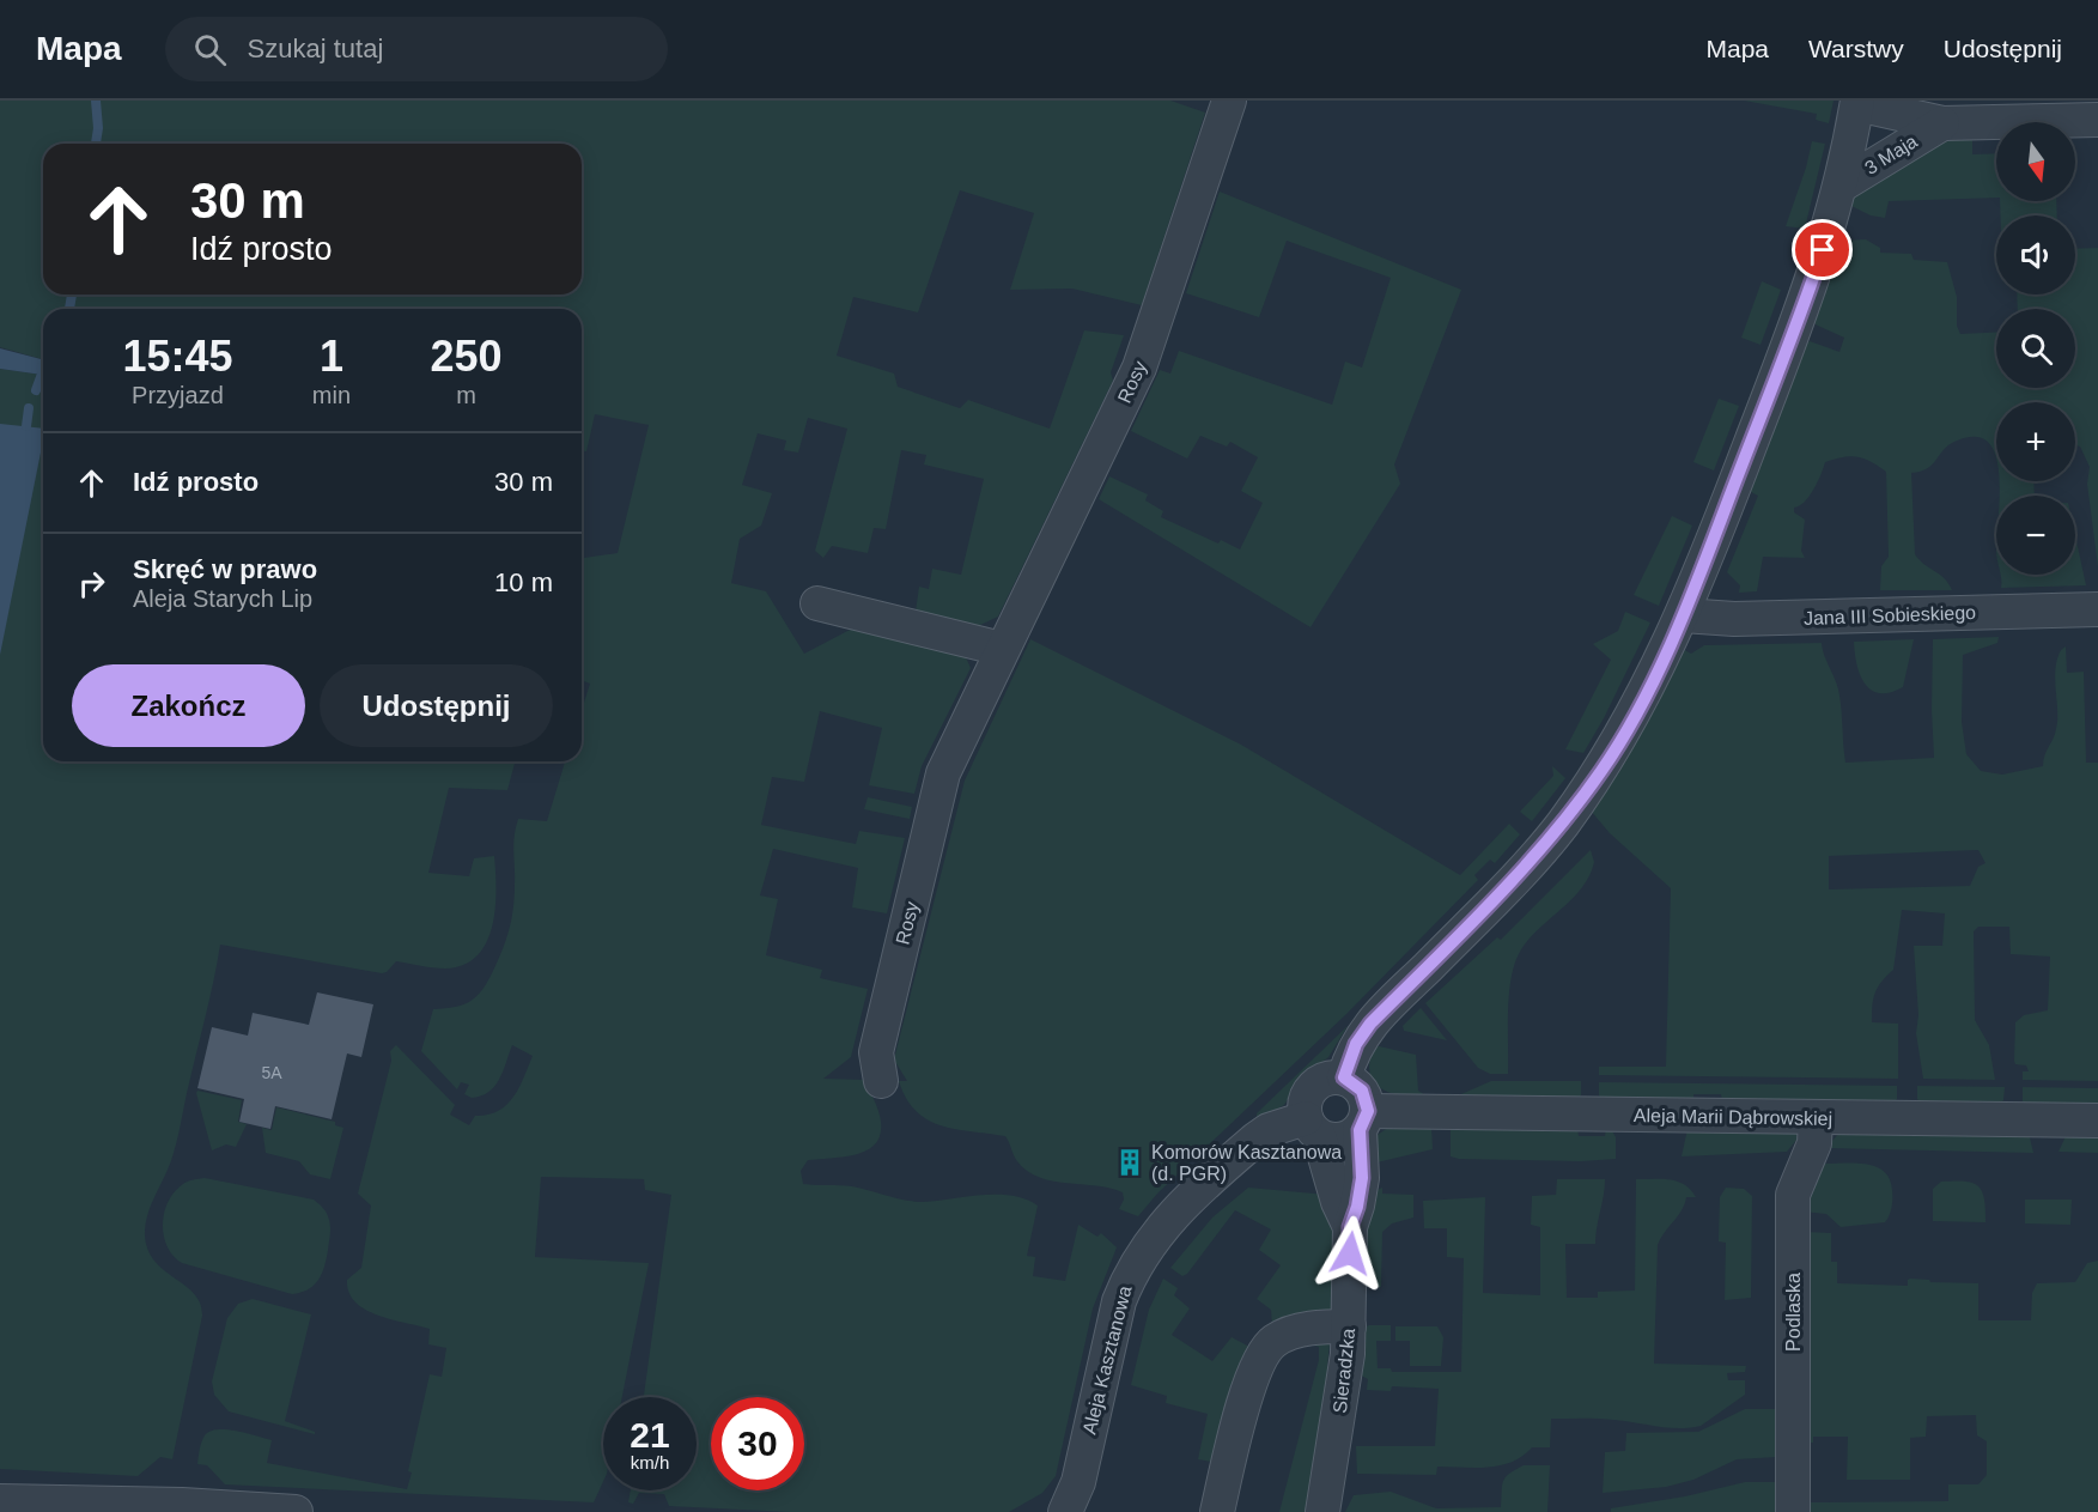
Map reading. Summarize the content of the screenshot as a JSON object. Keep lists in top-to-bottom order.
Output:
{
  "streets": {
    "street": [
      "3 Maja",
      "Rosy",
      "Jana III Sobieskiego",
      "Aleja Marii Dąbrowskiej",
      "Podlaska",
      "Aleja Kasztanowa",
      "Sieradzka"
    ]
  },
  "crossings": [
    ["Aleja Marii Dąbrowskiej", "Podlaska"],
    ["Aleja Marii Dąbrowskiej", "Aleja Kasztanowa"],
    ["Aleja Marii Dąbrowskiej", "Sieradzka"],
    ["Aleja Kasztanowa", "Sieradzka"]
  ],
  "places": {
    "building": ["Komorów Kasztanowa (d. PGR)"]
  },
  "house_numbers": ["5A"],
  "north": "bottom",
  "page": {
    "header": "Mapa",
    "search": "Szukaj tutaj",
    "nav": ["Mapa", "Warstwy", "Udostępnij"],
    "map_buttons": ["+", "−"],
    "turn": ["30 m", "Idź prosto"],
    "eta": [
      "15:45",
      "Przyjazd",
      "1",
      "min",
      "250",
      "m"
    ],
    "list": [
      {
        "name": "Idź prosto",
        "value": "30 m"
      },
      {
        "name": "Skręć w prawo",
        "note": "Aleja Starych Lip",
        "value": "10 m"
      }
    ],
    "buttons": ["Zakończ", "Udostępnij"],
    "speed": "21 km/h",
    "limit": "30"
  }
}
